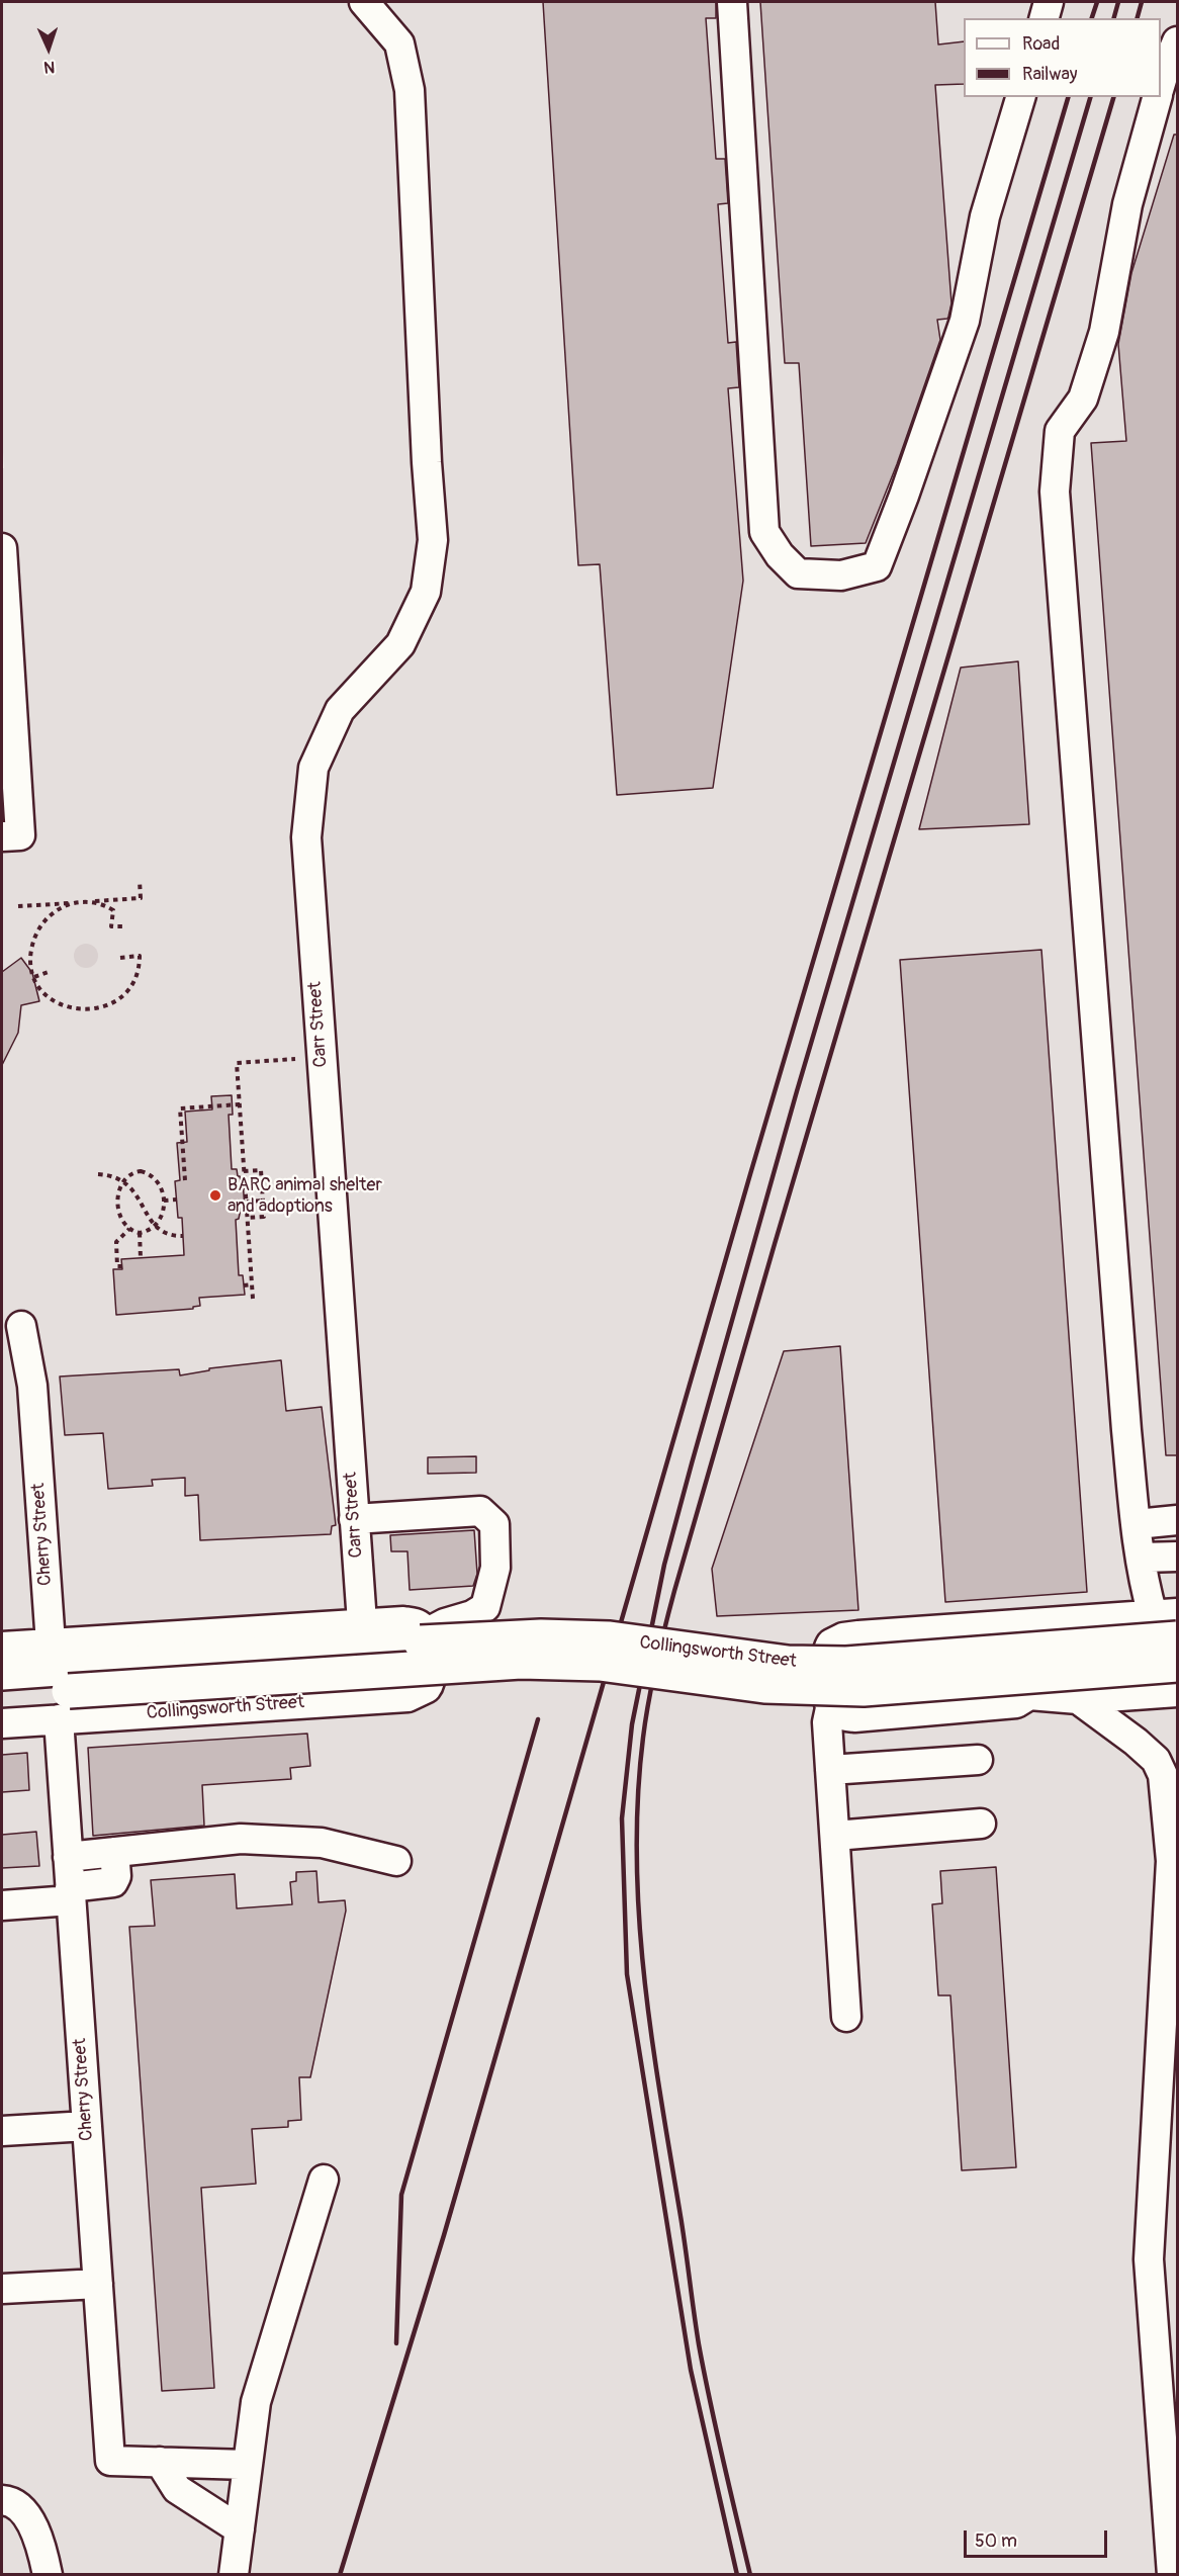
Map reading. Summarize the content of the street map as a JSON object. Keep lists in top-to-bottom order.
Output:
{
  "streets": {
    "main road": ["Collingsworth Street"],
    "street": ["Carr Street", "Cherry Street"]
  },
  "crossings": [
    ["Carr Street", "Collingsworth Street"],
    ["Cherry Street", "Collingsworth Street"]
  ],
  "places": ["BARC animal shelter and adoptions"],
  "legend": ["Road", "Railway"],
  "scale_bar": "50 m",
  "north": "bottom"
}
